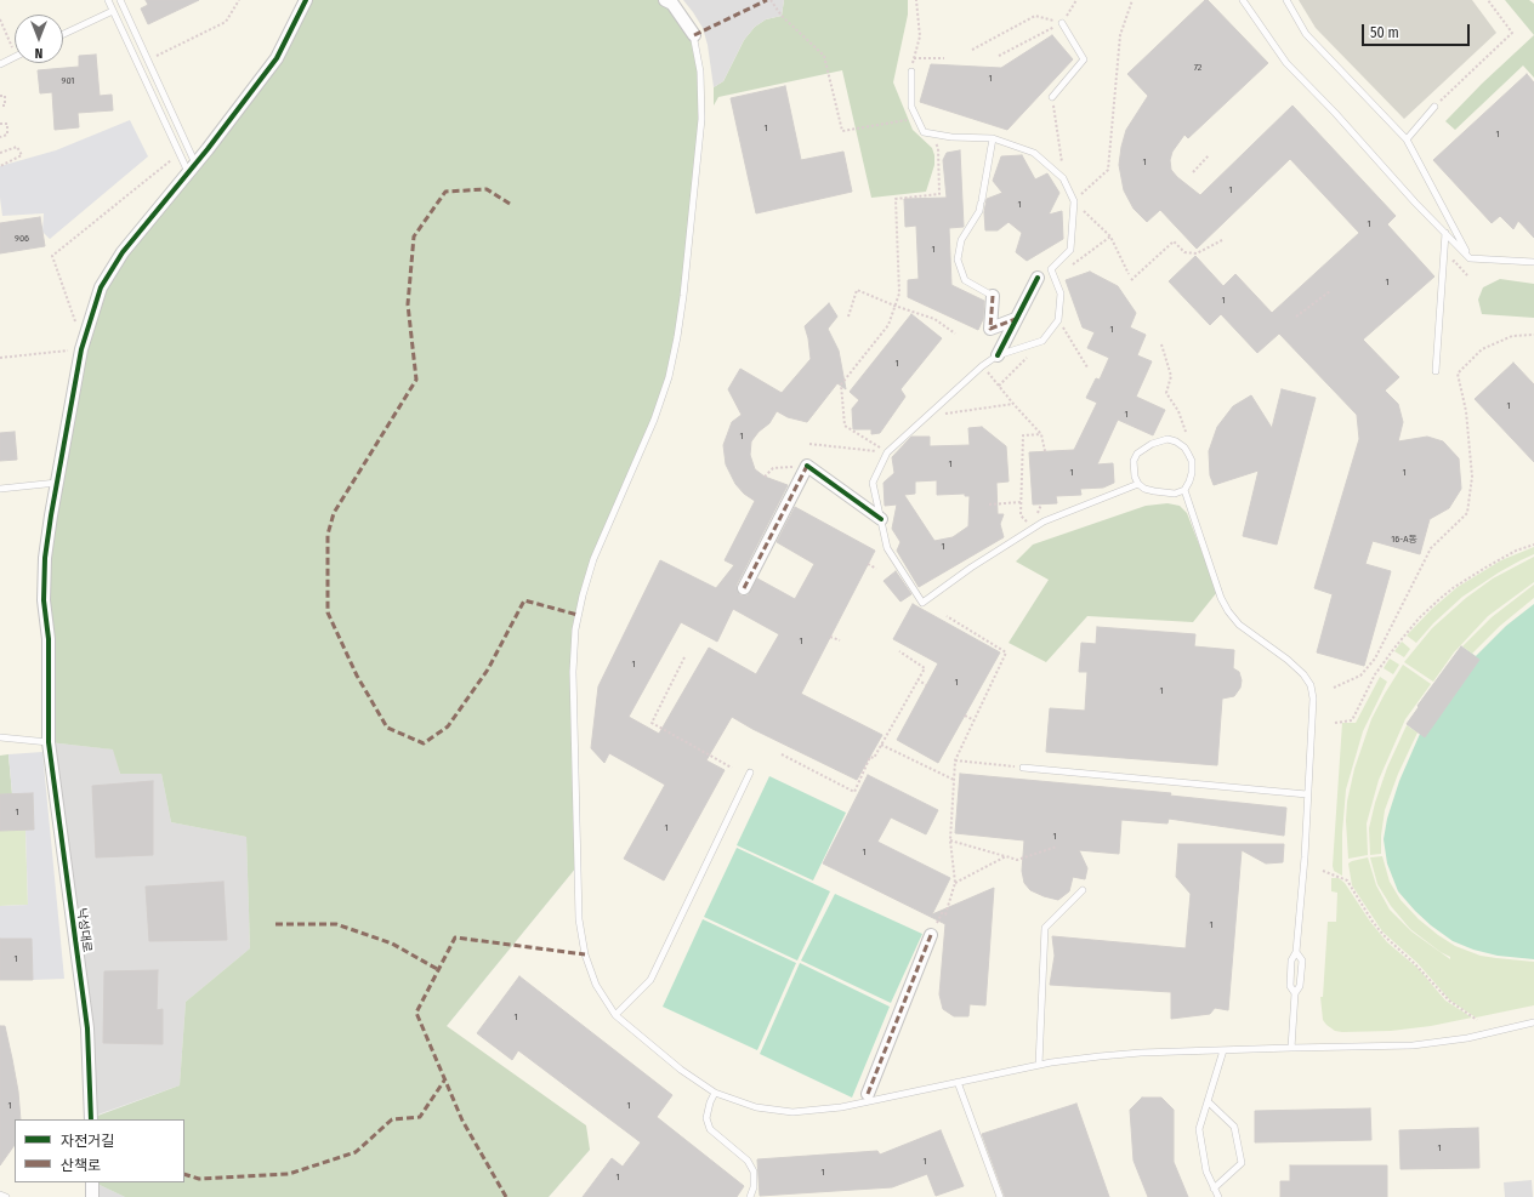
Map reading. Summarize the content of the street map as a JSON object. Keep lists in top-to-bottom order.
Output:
{
  "streets": {
    "lane": ["낙성대로"]
  },
  "house_numbers": [
    "72",
    "1",
    "901",
    "1",
    "1",
    "1",
    "1",
    "1",
    "1",
    "906",
    "1",
    "1",
    "1",
    "1",
    "1",
    "1",
    "1",
    "1",
    "1",
    "1",
    "1",
    "16-A동",
    "1",
    "1",
    "1",
    "1",
    "1",
    "1",
    "1",
    "1",
    "1",
    "1",
    "1",
    "1",
    "1",
    "1",
    "1",
    "1",
    "1",
    "1"
  ],
  "legend": ["자전거길", "산책로"],
  "scale_bar": "50 m",
  "north": "bottom"
}
